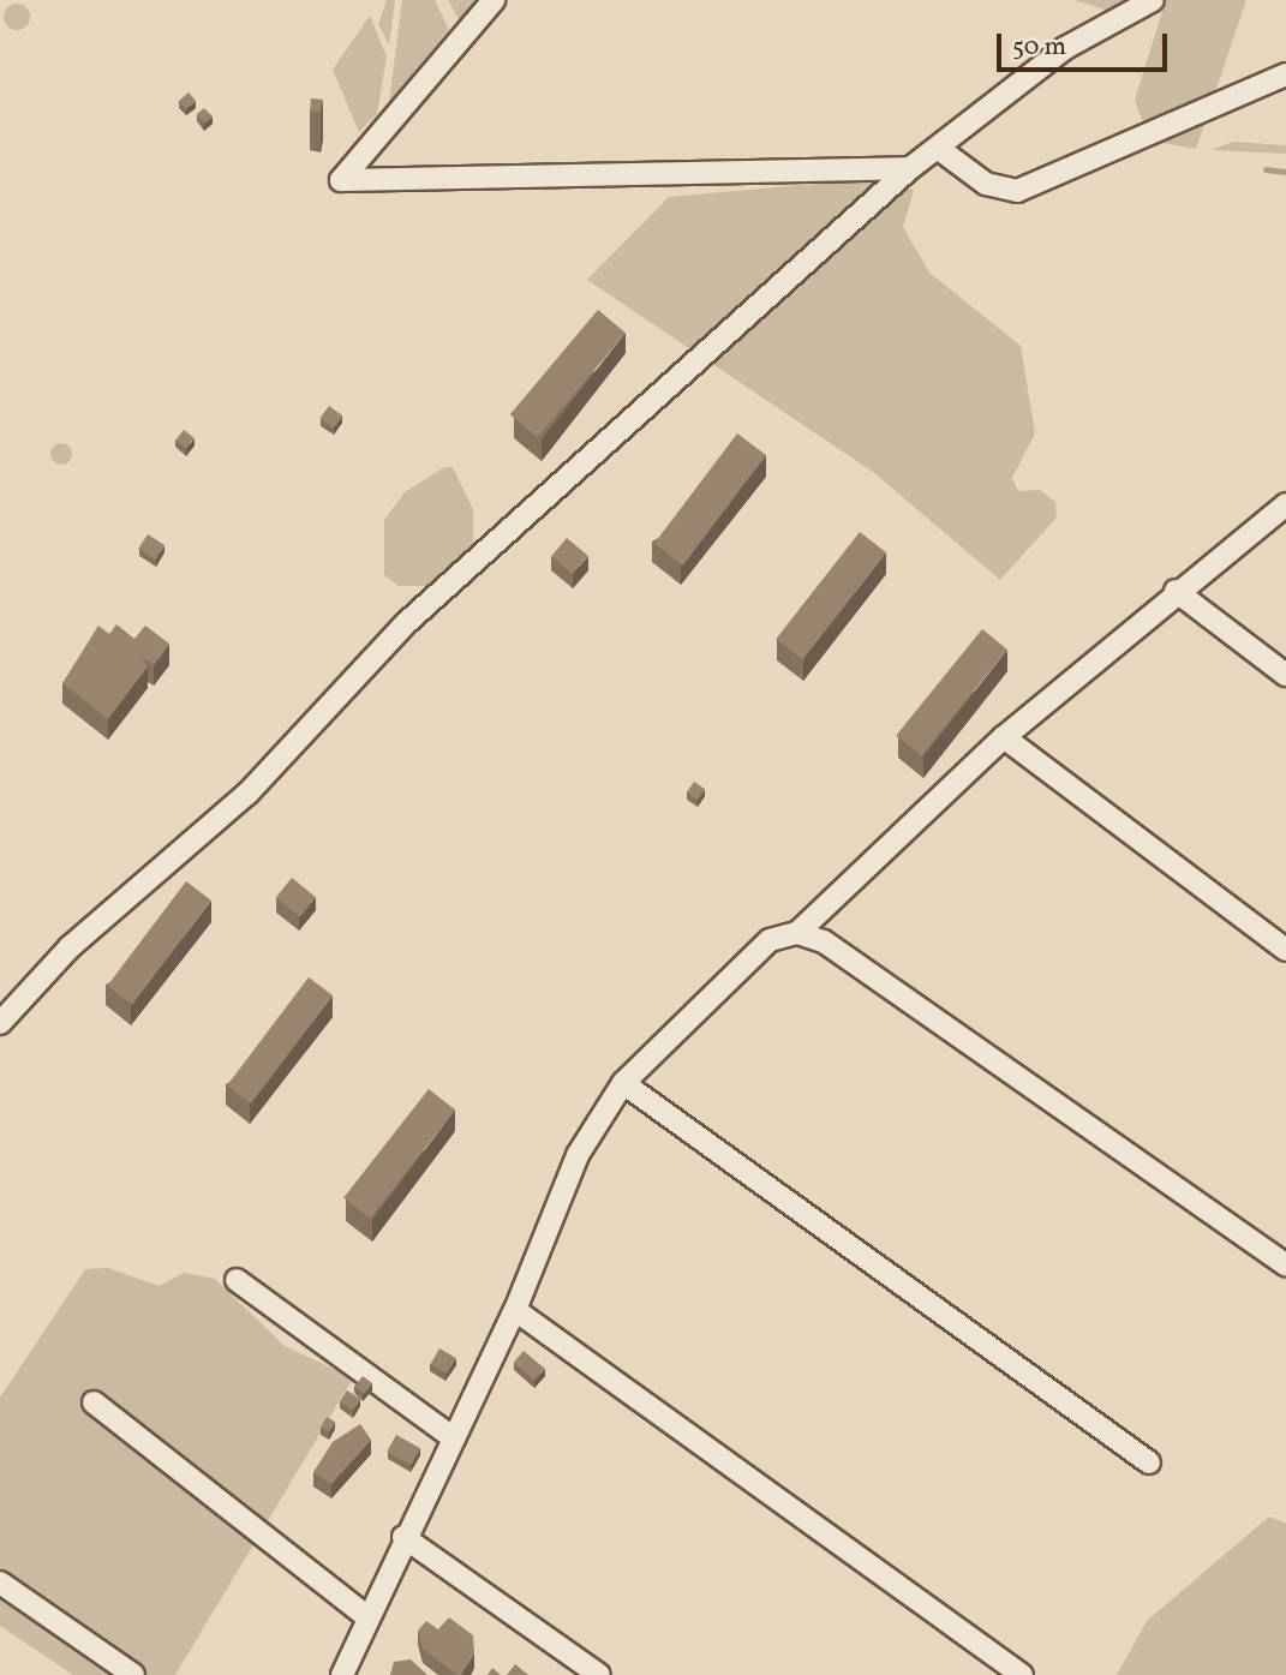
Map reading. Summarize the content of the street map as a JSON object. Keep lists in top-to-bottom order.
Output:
{
  "scale_bar": "50 m"
}
